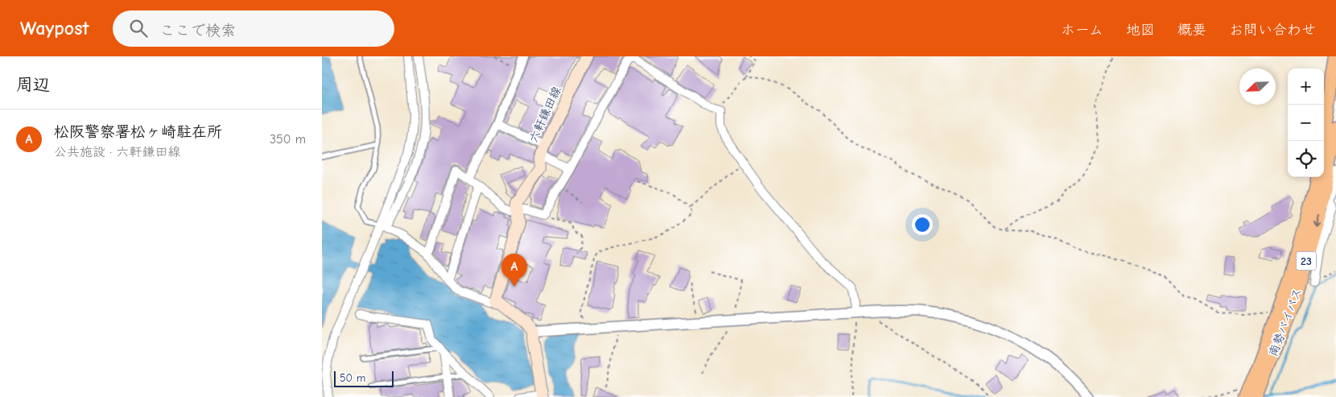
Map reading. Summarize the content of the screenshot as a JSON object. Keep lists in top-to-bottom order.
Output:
{
  "streets": {
    "highway": ["23", "南勢バイパス"],
    "main road": ["六軒鎌田線"]
  },
  "scale_bar": "50 m",
  "north": "bottom left",
  "page": {
    "header": "Waypost",
    "search": "ここで検索",
    "nav": [
      "ホーム",
      "地図",
      "概要",
      "お問い合わせ"
    ],
    "heading": "周辺",
    "map_buttons": ["+", "−"],
    "list": [
      {
        "mark": "A",
        "name": "松阪警察署松ヶ崎駐在所",
        "note": "公共施設 · 六軒鎌田線",
        "value": "350 m"
      }
    ],
    "pins": "A",
    "scale": "50 m"
  }
}
